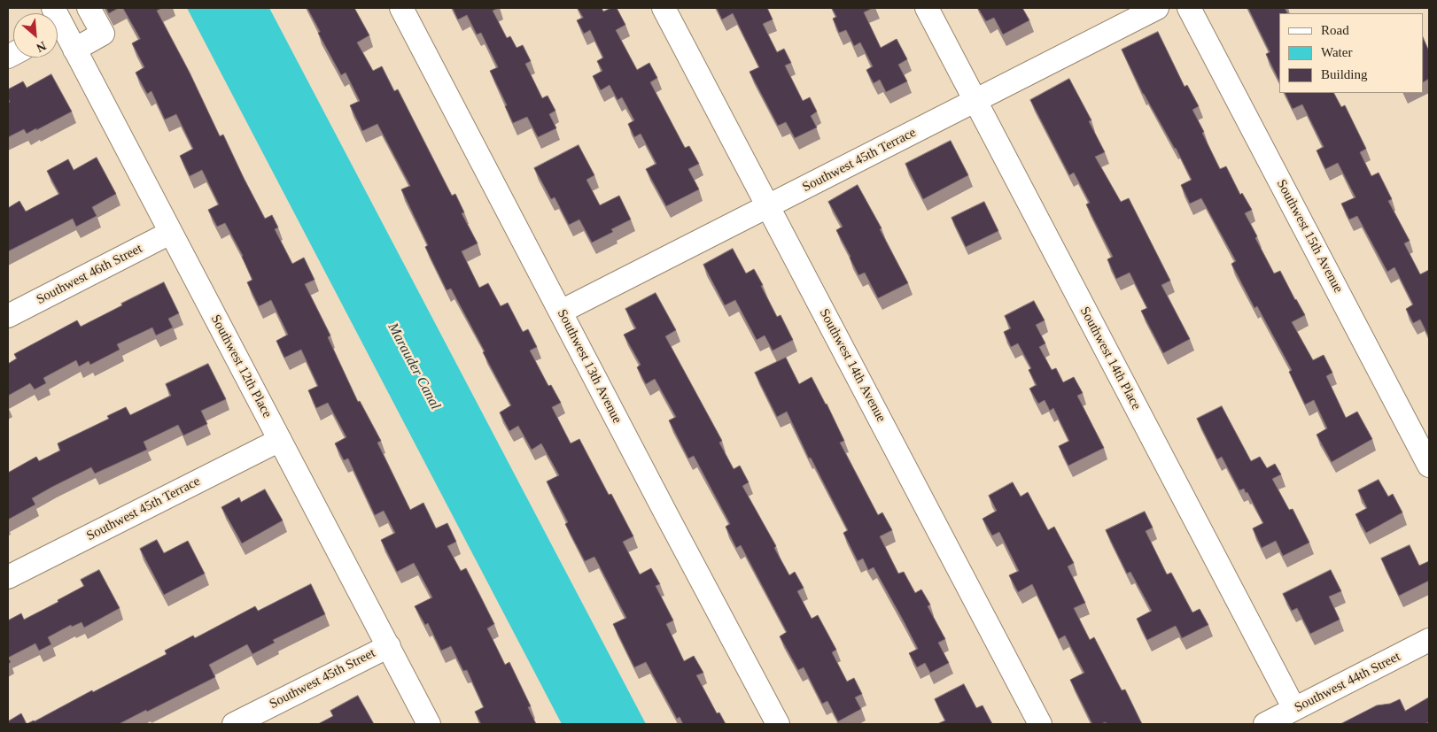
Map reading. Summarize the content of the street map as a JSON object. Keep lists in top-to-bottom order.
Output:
{
  "streets": {
    "street": [
      "Southwest 45th Terrace",
      "Southwest 15th Avenue",
      "Southwest 46th Street",
      "Southwest 14th Place",
      "Southwest 14th Avenue",
      "Southwest 12th Place",
      "Southwest 13th Avenue",
      "Southwest 45th Street",
      "Southwest 44th Street"
    ]
  },
  "crossings": [
    ["Southwest 45th Terrace", "Southwest 14th Place"],
    ["Southwest 45th Terrace", "Southwest 14th Avenue"],
    ["Southwest 45th Terrace", "Southwest 12th Place"],
    ["Southwest 45th Terrace", "Southwest 13th Avenue"],
    ["Southwest 46th Street", "Southwest 12th Place"],
    ["Southwest 14th Place", "Southwest 44th Street"],
    ["Southwest 12th Place", "Southwest 45th Street"]
  ],
  "water": ["Marauder Canal"],
  "legend": ["Road", "Water", "Building"],
  "north": "bottom right"
}
